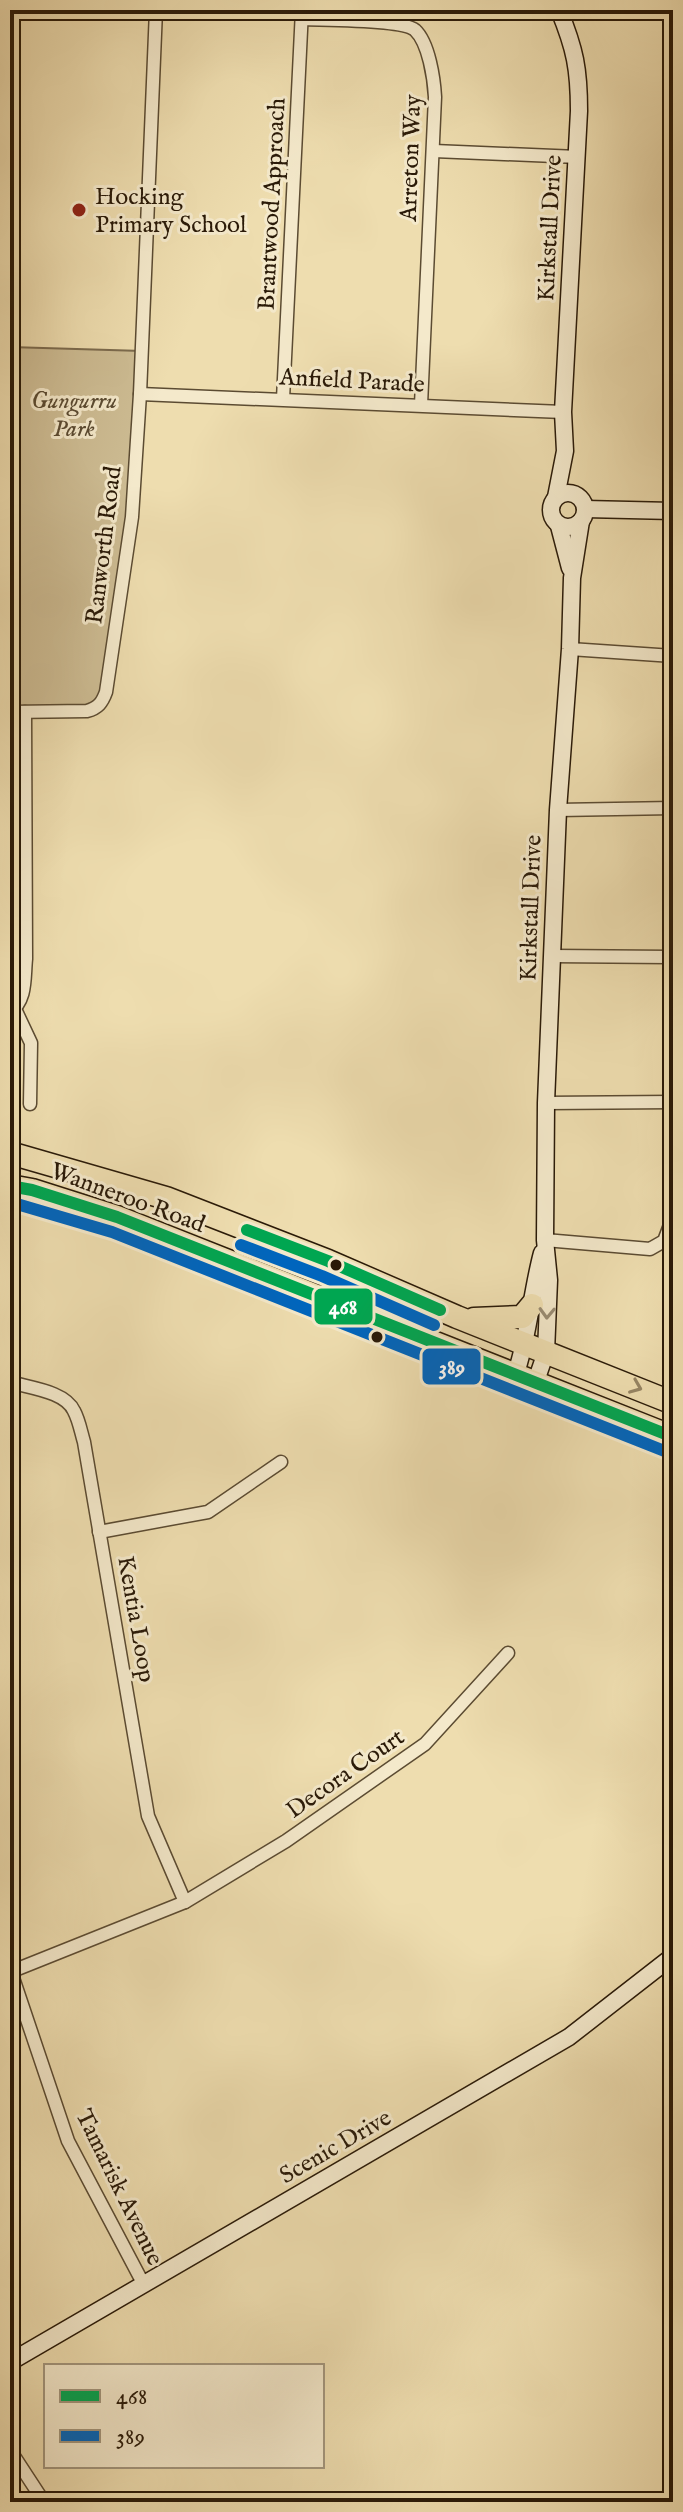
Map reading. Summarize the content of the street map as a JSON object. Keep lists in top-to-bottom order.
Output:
{
  "streets": {
    "highway": ["Wanneroo Road"],
    "street": [
      "Arreton Way",
      "Brantwood Approach",
      "Kirkstall Drive",
      "Anfield Parade",
      "Ranworth Road",
      "Kentia Loop",
      "Decora Court",
      "Scenic Drive",
      "Tamarisk Avenue"
    ]
  },
  "crossings": [
    ["Arreton Way", "Brantwood Approach"],
    ["Arreton Way", "Anfield Parade"],
    ["Brantwood Approach", "Anfield Parade"],
    ["Kirkstall Drive", "Anfield Parade"],
    ["Kirkstall Drive", "Wanneroo Road"],
    ["Anfield Parade", "Ranworth Road"],
    ["Kentia Loop", "Decora Court"],
    ["Decora Court", "Tamarisk Avenue"],
    ["Scenic Drive", "Tamarisk Avenue"]
  ],
  "parks": ["Gungurru Park"],
  "places": ["Hocking Primary School"],
  "lines": ["transit line 468", "transit line 389"],
  "legend": ["468", "389"]
}
